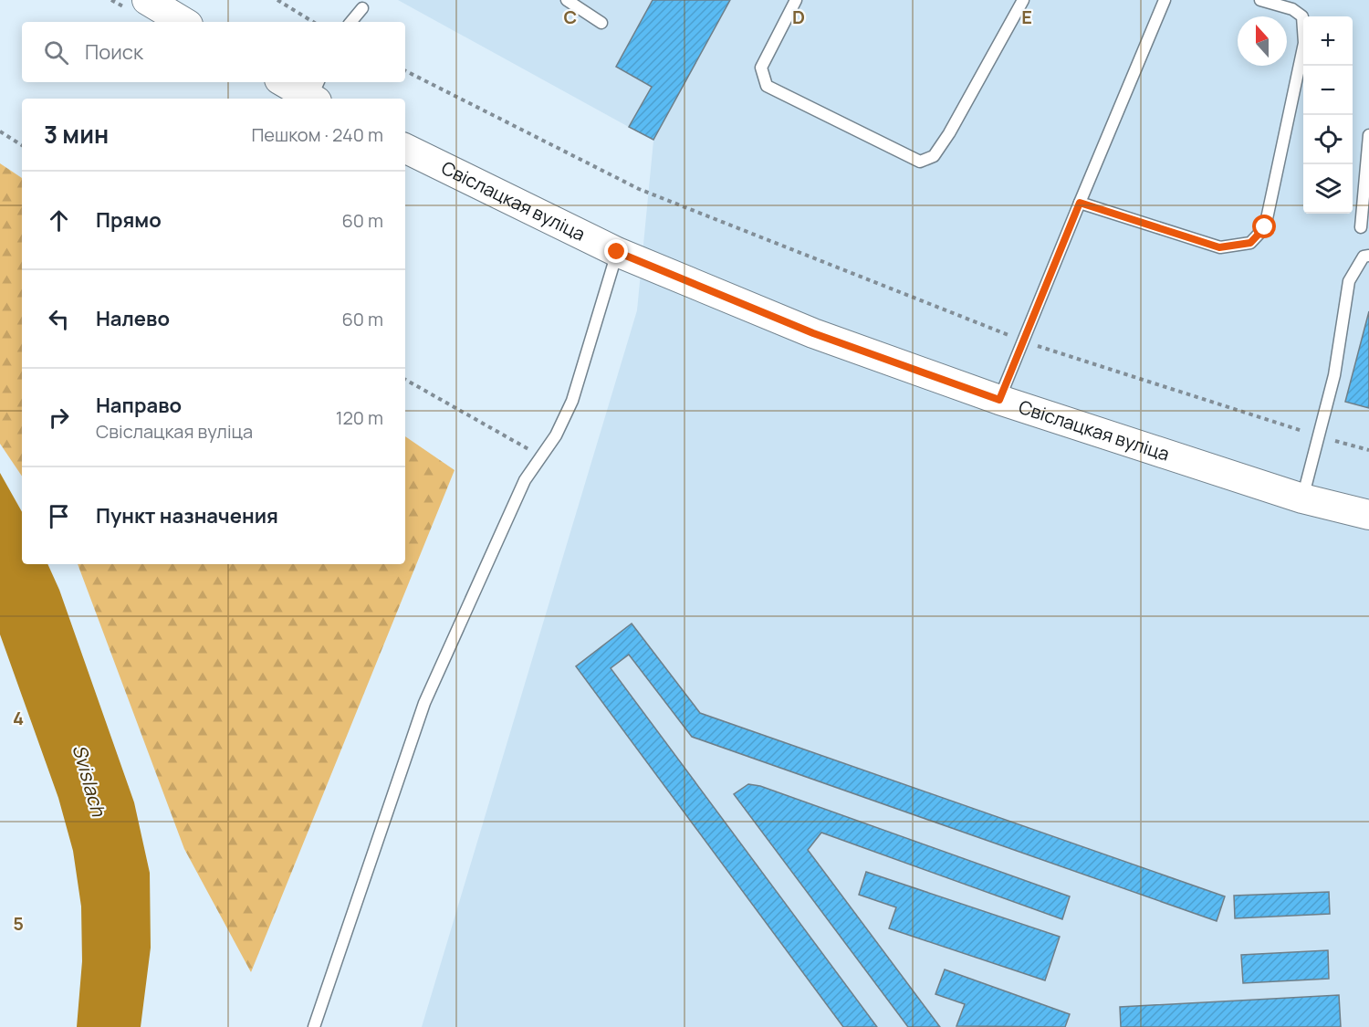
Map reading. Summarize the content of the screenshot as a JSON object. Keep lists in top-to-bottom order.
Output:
{
  "streets": {
    "street": ["Свіслацкая вуліца"]
  },
  "water": ["Svislach"],
  "north": "top",
  "page": {
    "map_buttons": ["+", "−"],
    "search": "Поиск",
    "heading": ["3 мин", "Пешком · 240 m"],
    "list": [
      ["Прямо", "60 m"],
      ["Налево", "60 m"],
      ["Направо", "Свіслацкая вуліца", "120 m"],
      "Пункт назначения"
    ]
  },
  "grid": {
    "columns": ["C", "D", "E"],
    "rows": ["4", "5"]
  }
}
